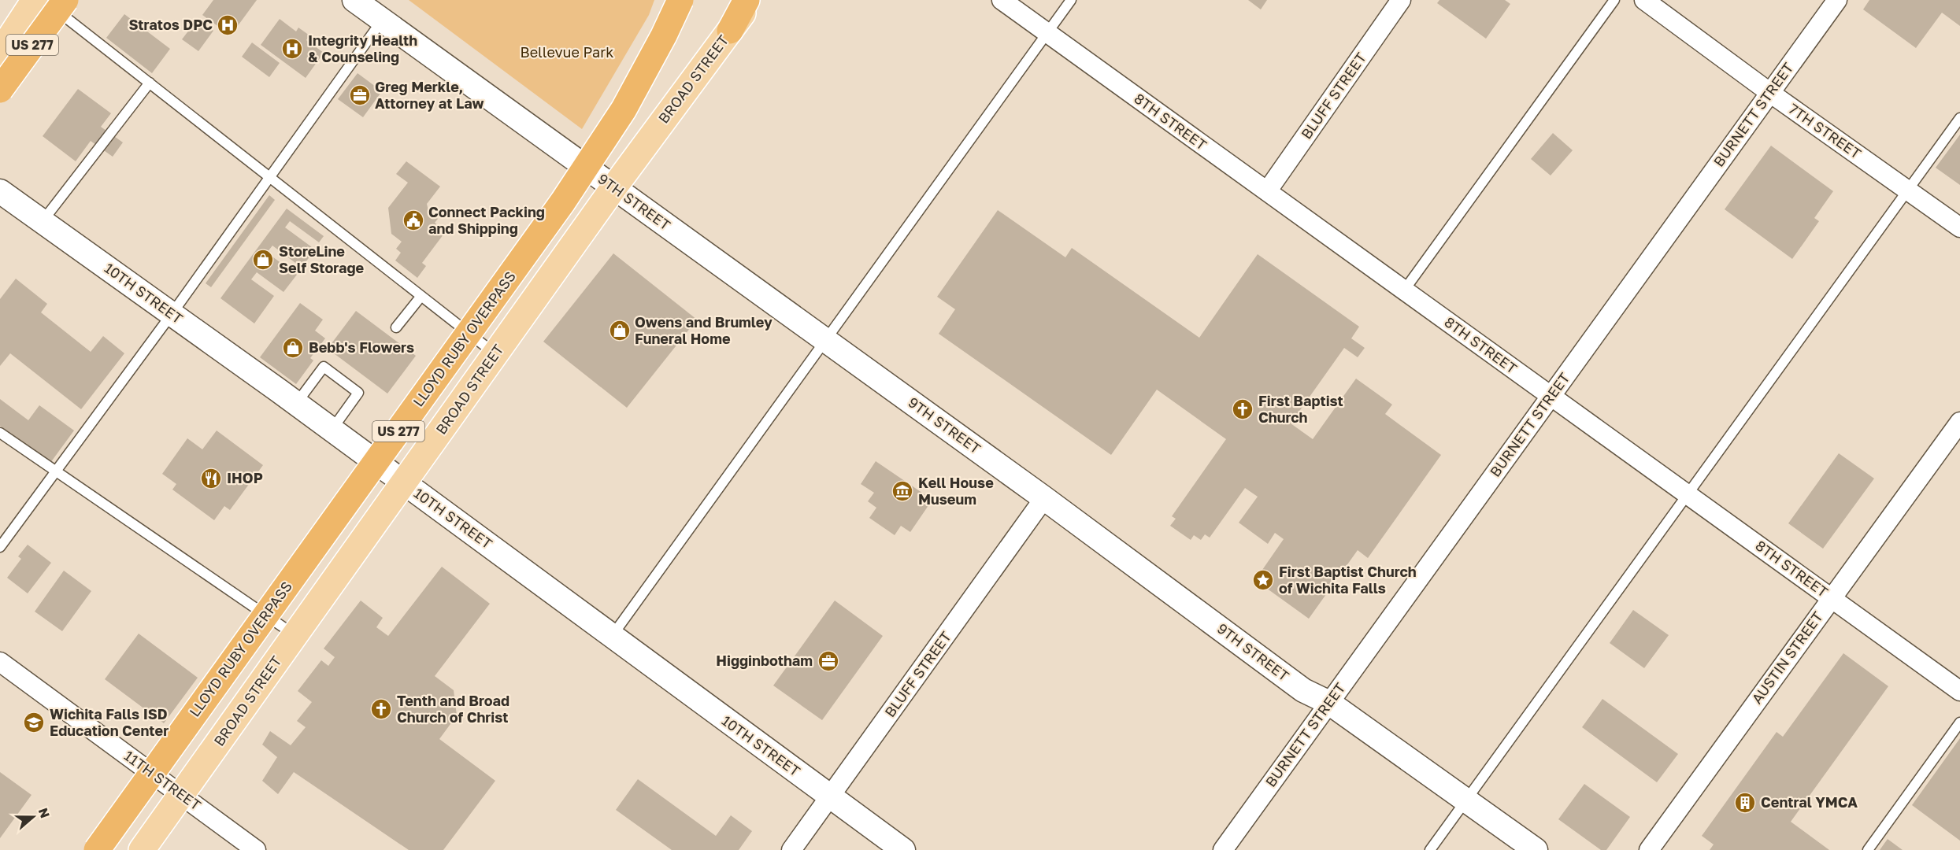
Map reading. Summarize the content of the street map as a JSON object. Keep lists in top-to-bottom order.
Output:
{
  "streets": {
    "highway": ["US 277", "LLOYD RUBY OVERPASS"],
    "main road": ["BROAD STREET"],
    "street": [
      "BLUFF STREET",
      "BURNETT STREET",
      "8TH STREET",
      "7TH STREET",
      "9TH STREET",
      "10TH STREET",
      "AUSTIN STREET",
      "11TH STREET"
    ]
  },
  "crossings": [
    ["BROAD STREET", "9TH STREET"],
    ["BROAD STREET", "10TH STREET"],
    ["BROAD STREET", "11TH STREET"],
    ["BLUFF STREET", "8TH STREET"],
    ["BLUFF STREET", "9TH STREET"],
    ["BLUFF STREET", "10TH STREET"],
    ["BURNETT STREET", "8TH STREET"],
    ["BURNETT STREET", "7TH STREET"],
    ["BURNETT STREET", "9TH STREET"],
    ["8TH STREET", "AUSTIN STREET"]
  ],
  "parks": ["Bellevue Park"],
  "places": {
    "hospital": ["Stratos DPC", "Integrity Health & Counseling"],
    "office": ["Greg Merkle, Attorney at Law", "Higginbotham"],
    "public building": ["Connect Packing and Shipping"],
    "shop": ["StoreLine Self Storage", "Owens and Brumley Funeral Home", "Bebb's Flowers"],
    "church": ["First Baptist Church", "Tenth and Broad Church of Christ"],
    "restaurant": ["IHOP"],
    "museum": ["Kell House Museum"],
    "place": ["First Baptist Church of Wichita Falls"],
    "school or university": ["Wichita Falls ISD Education Center"],
    "building": ["Central YMCA"]
  },
  "north": "right"
}
